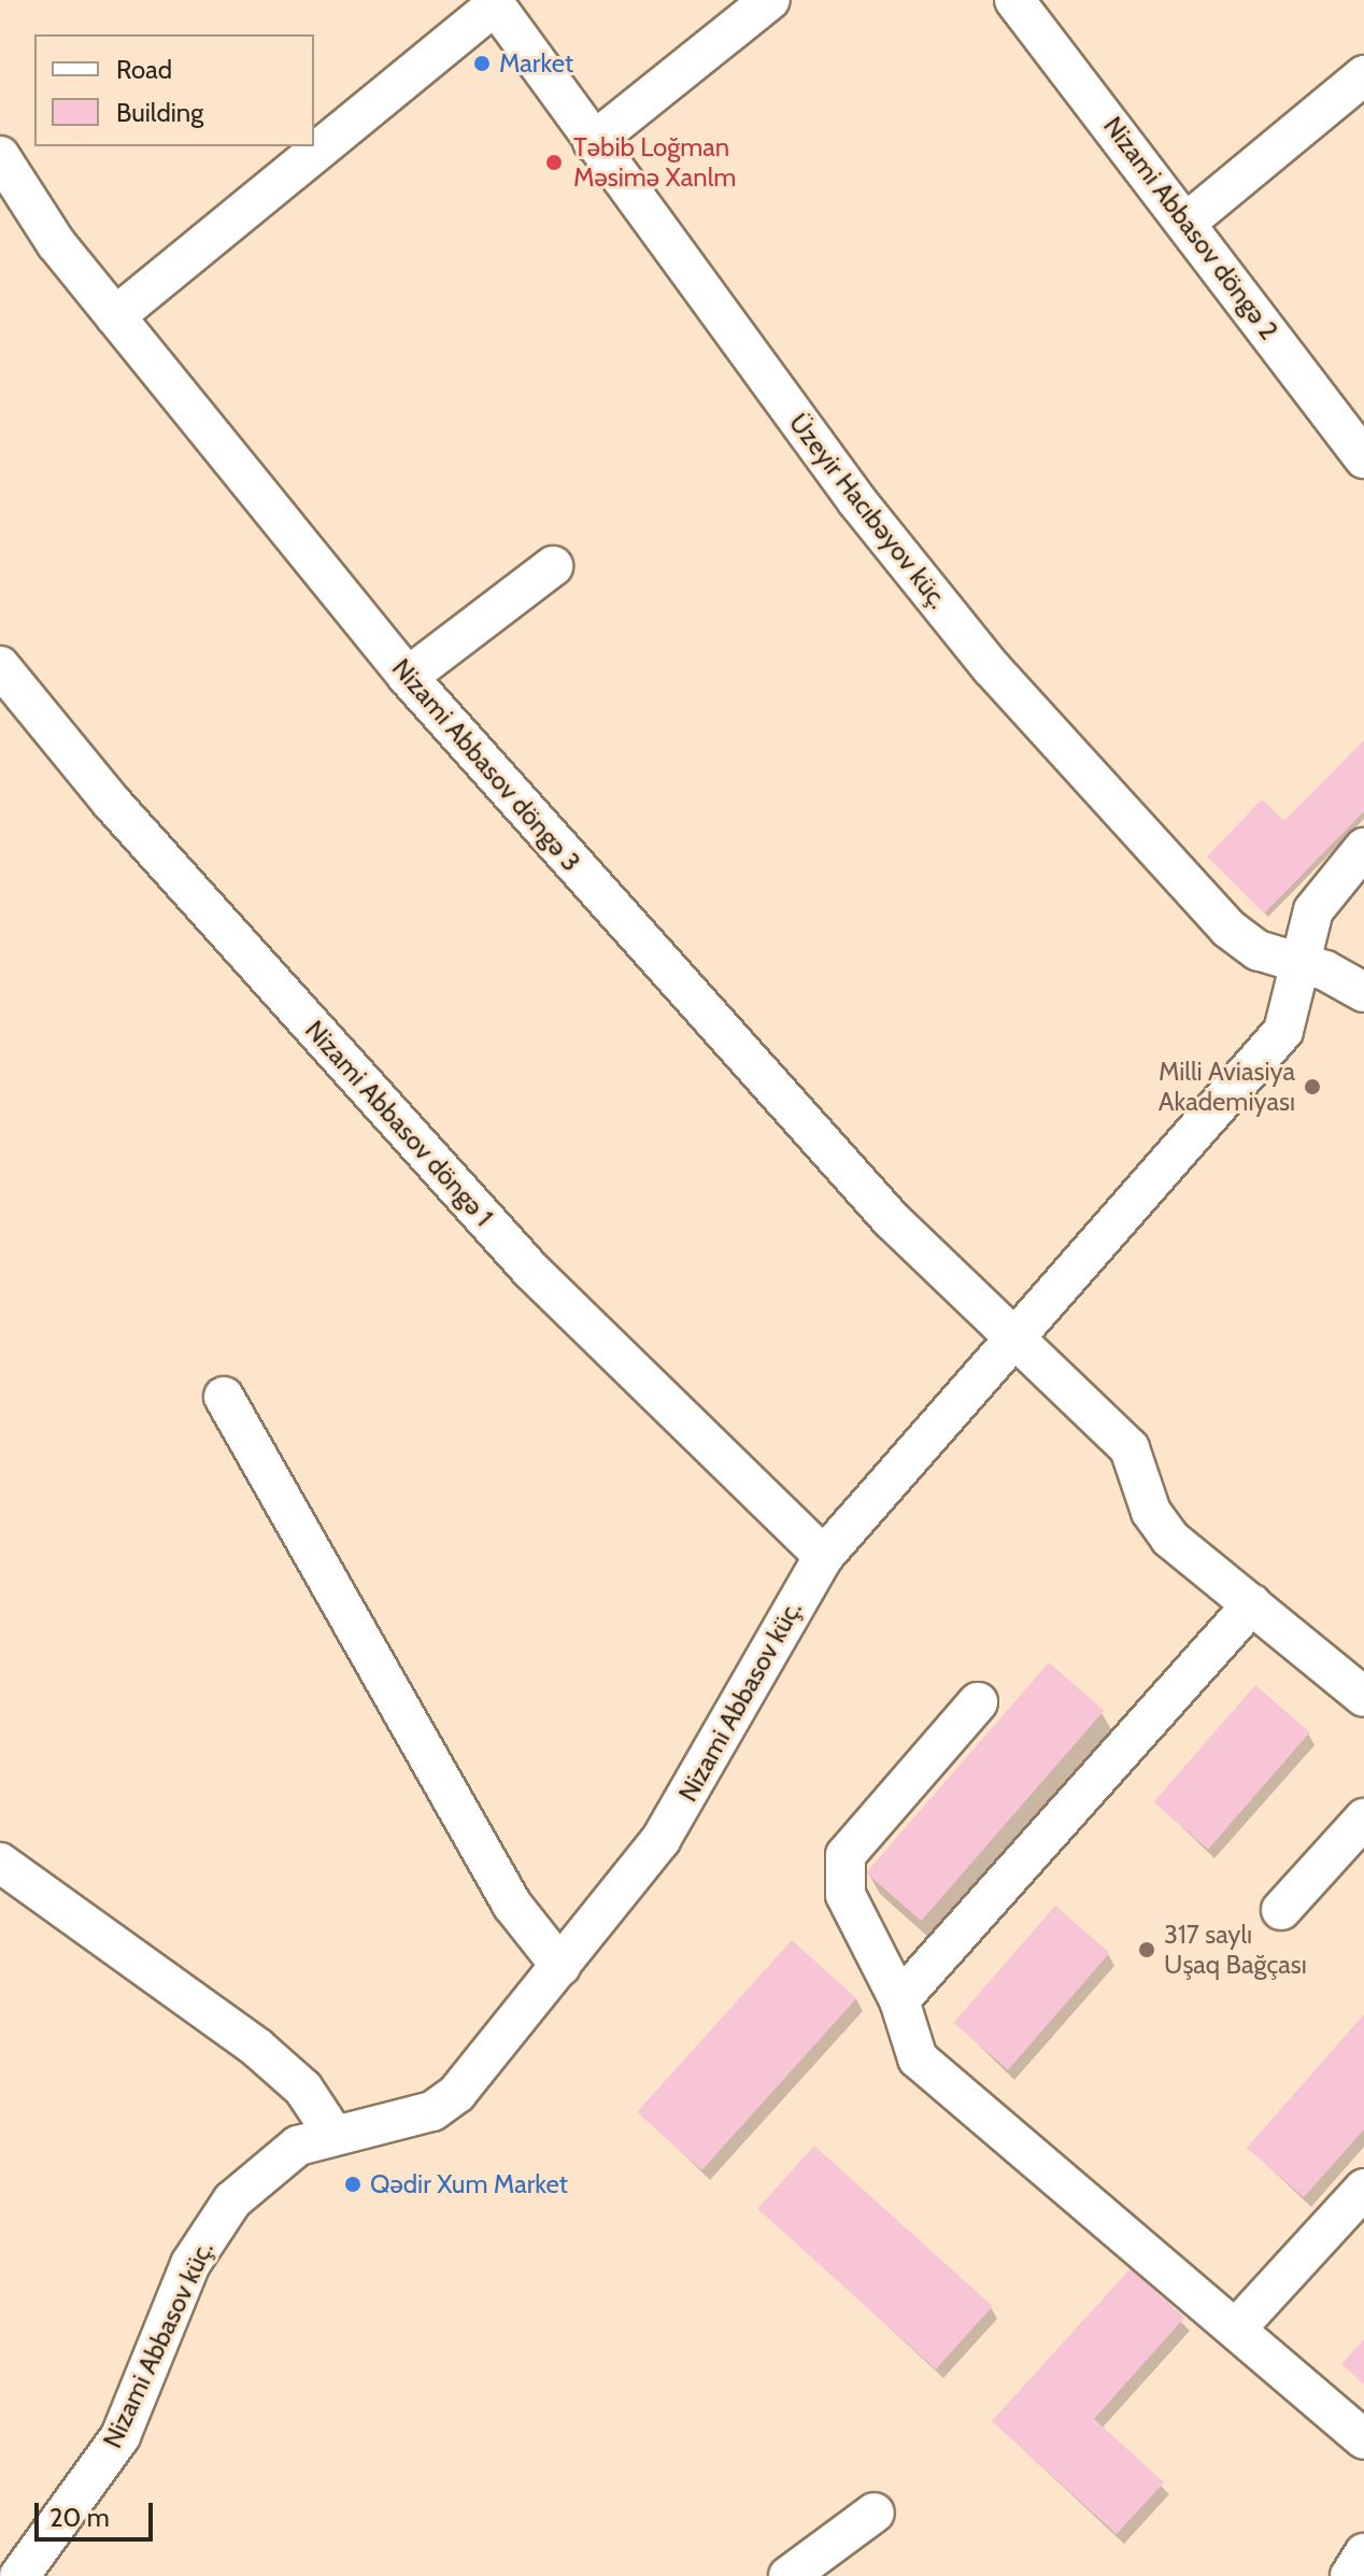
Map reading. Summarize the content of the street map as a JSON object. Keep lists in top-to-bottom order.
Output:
{
  "streets": {
    "street": [
      "Nizami Abbasov döngə 2",
      "Üzeyir Hacıbəyov küç.",
      "Nizami Abbasov döngə 3",
      "Nizami Abbasov döngə 1",
      "Nizami Abbasov küç."
    ]
  },
  "crossings": [
    ["Üzeyir Hacıbəyov küç.", "Nizami Abbasov küç."],
    ["Nizami Abbasov döngə 3", "Nizami Abbasov küç."],
    ["Nizami Abbasov döngə 1", "Nizami Abbasov küç."]
  ],
  "places": [
    "Market",
    "Təbib Loğman Məsimə Xanlm",
    "Milli Aviasiya Akademiyası",
    "317 saylı Uşaq Bağçası",
    "Qədir Xum Market"
  ],
  "legend": ["Road", "Building"],
  "scale_bar": "20 m"
}
